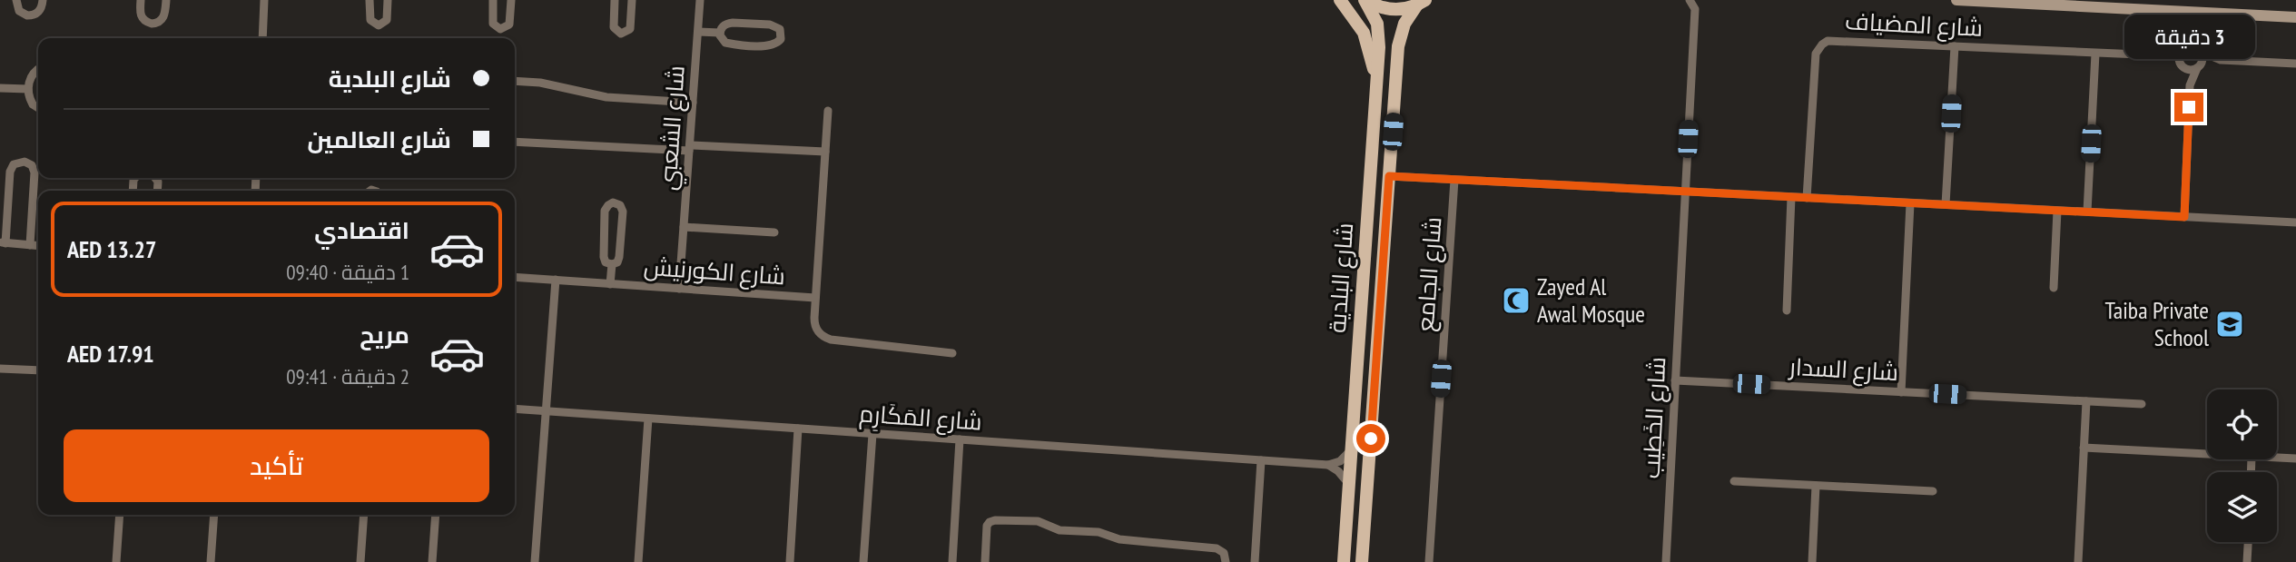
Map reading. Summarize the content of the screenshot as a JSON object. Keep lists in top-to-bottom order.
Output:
{
  "streets": {
    "main road": ["شارع البلدية"],
    "street": [
      "شارع المضياف",
      "شارع الشعبي",
      "شارع الكورنيش",
      "شارع الجامع",
      "شارع السدار",
      "شارع المَكَارِم",
      "شارع الخَطِيب"
    ]
  },
  "crossings": [
    ["شارع الشعبي", "شارع الكورنيش"],
    ["شارع السدار", "شارع الخَطِيب"]
  ],
  "places": {
    "mosque": ["Zayed Al Awal Mosque"],
    "school or university": ["Taiba Private School"]
  },
  "page": {
    "bubble": "3 دقيقة",
    "banner": ["شارع البلدية", "شارع العالمين"],
    "list": [
      {
        "name": "اقتصادي",
        "note": "1 دقيقة · 09:40",
        "value": "AED 13.27"
      },
      {
        "name": "مريح",
        "note": "2 دقيقة · 09:41",
        "value": "AED 17.91"
      }
    ],
    "buttons": "تأكيد"
  }
}
